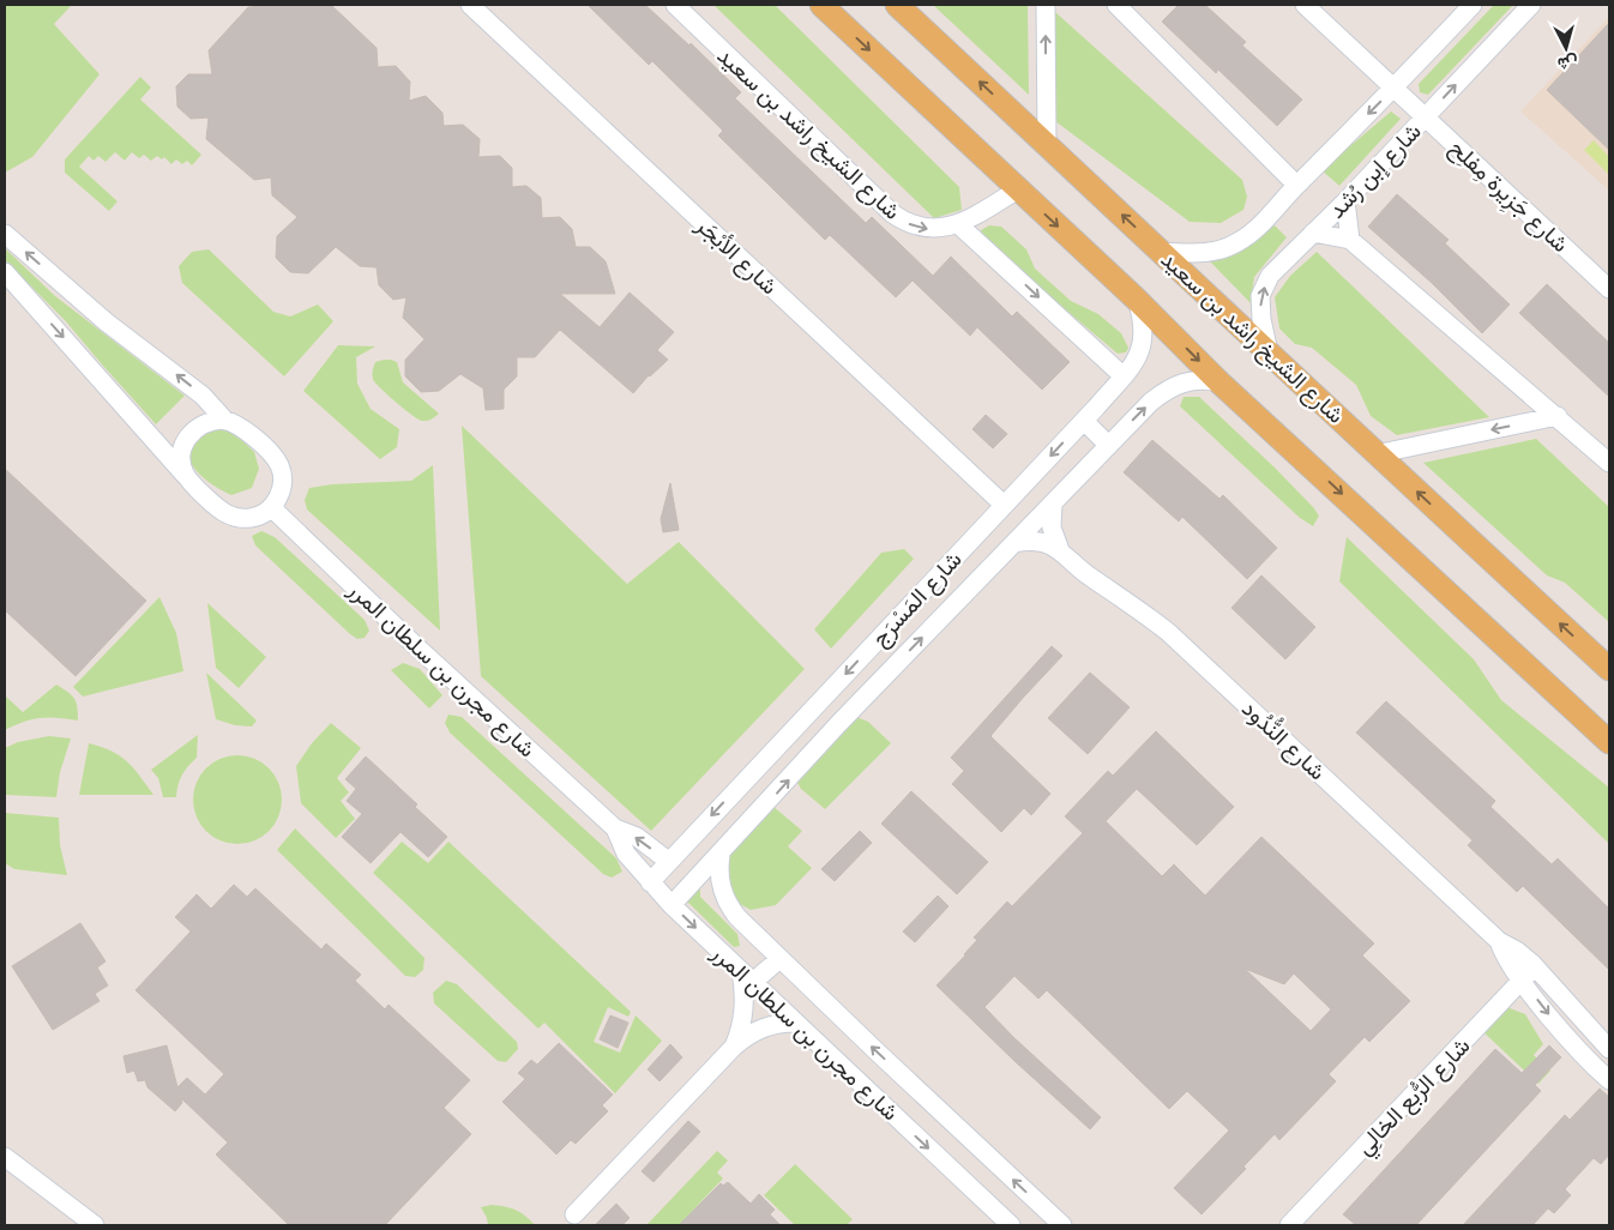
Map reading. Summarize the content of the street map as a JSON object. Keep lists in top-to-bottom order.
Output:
{
  "streets": {
    "main road": ["شارع الشيخ راشد بن سعيد"],
    "street": [
      "شارع إبن رُشد",
      "شارع جَزِيرة مِفلِح",
      "شارع الأبْجَر",
      "شارع المَسْرَج",
      "شارع مجرن بن سلطان المرر",
      "شارع النُّدُود",
      "شارع الرُّبع الخالِي"
    ]
  },
  "crossings": [
    ["شارع الشيخ راشد بن سعيد", "شارع إبن رُشد"],
    ["شارع إبن رُشد", "شارع جَزِيرة مِفلِح"],
    ["شارع الأبْجَر", "شارع المَسْرَج"],
    ["شارع المَسْرَج", "شارع مجرن بن سلطان المرر"],
    ["شارع المَسْرَج", "شارع النُّدُود"],
    ["شارع النُّدُود", "شارع الرُّبع الخالِي"]
  ],
  "north": "bottom"
}
